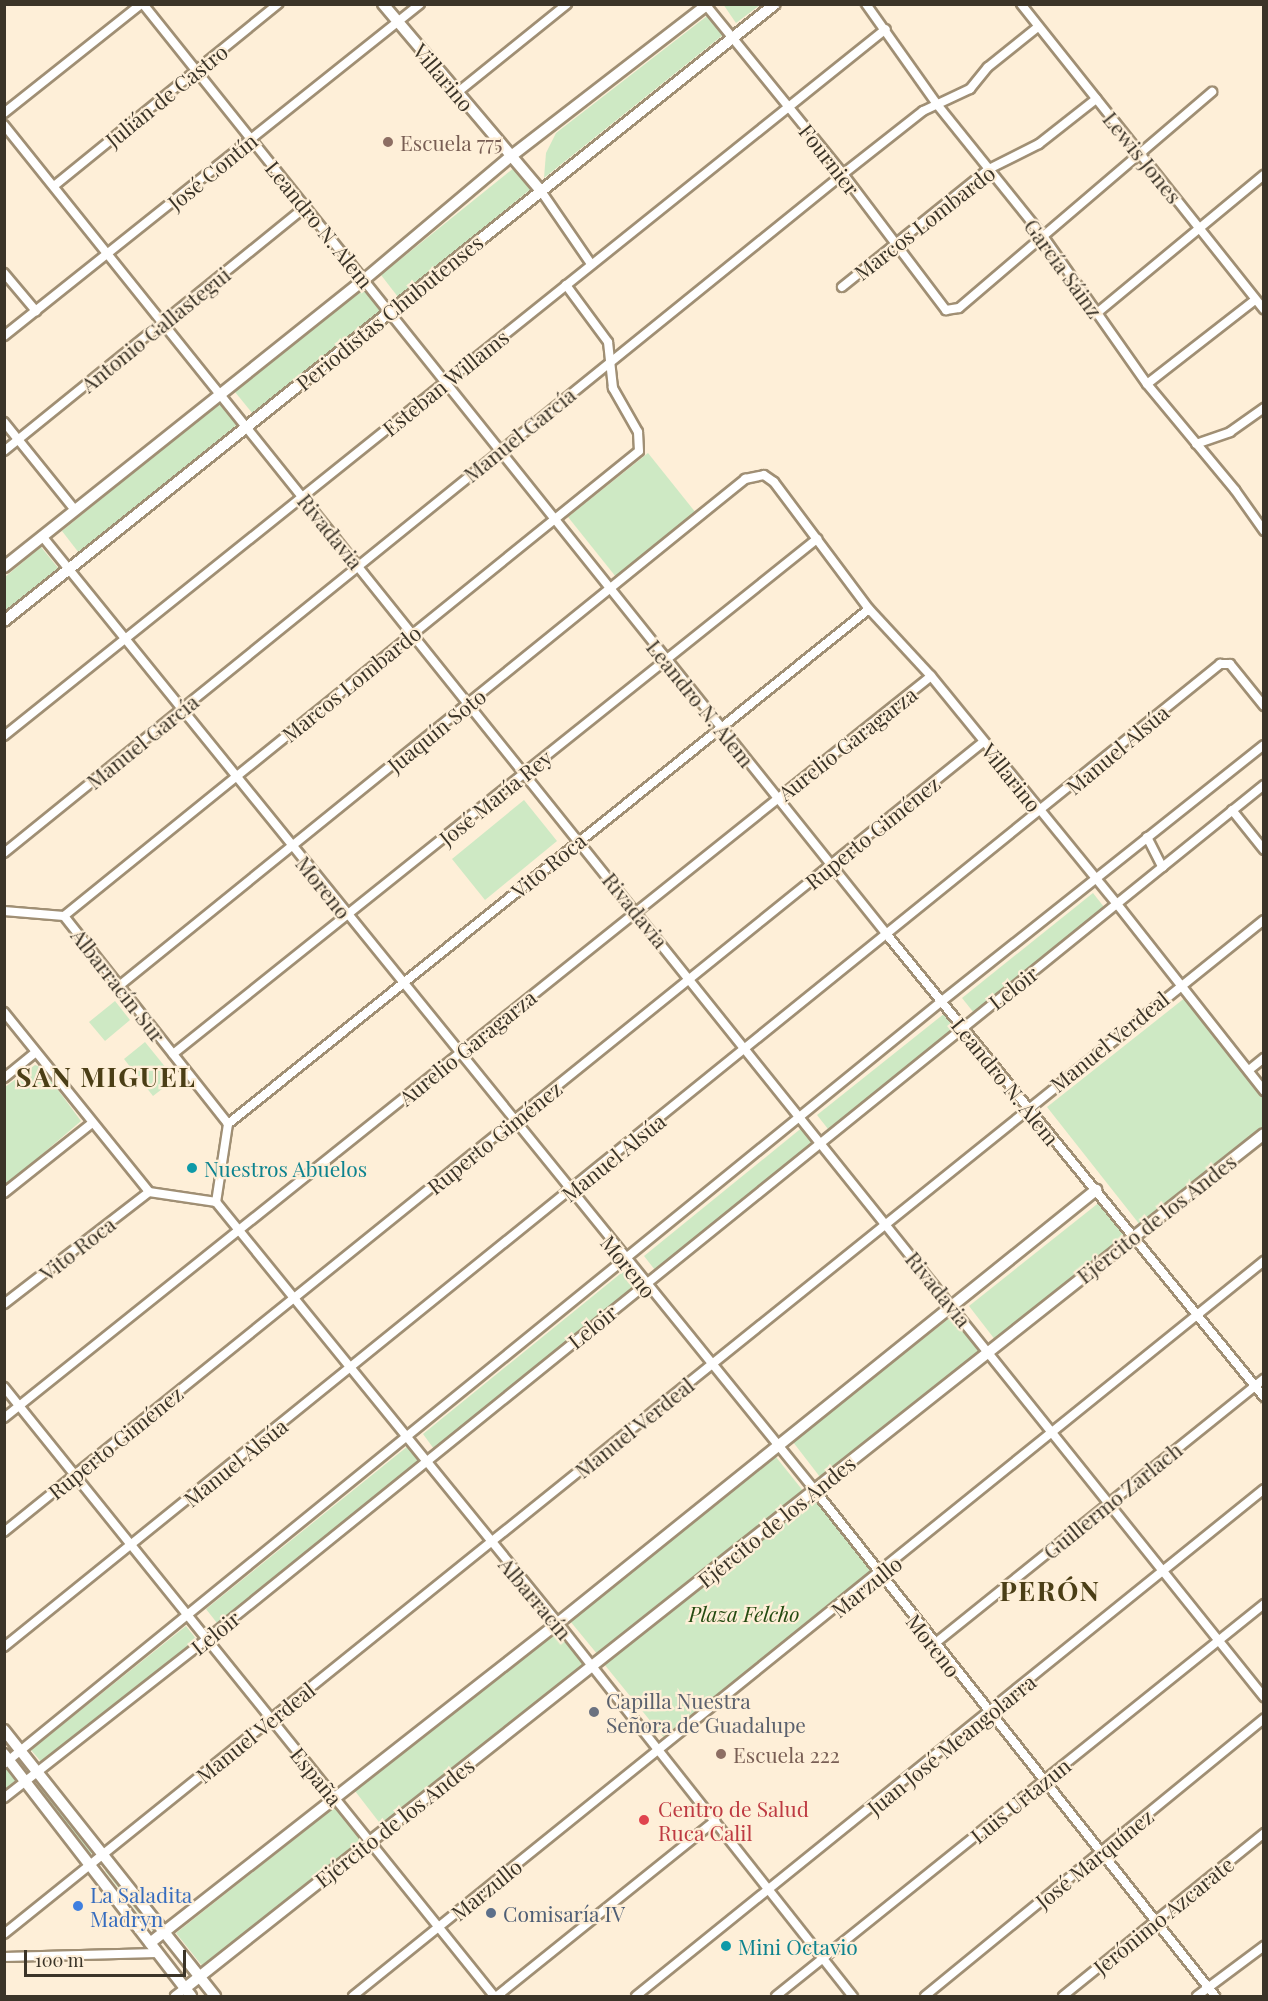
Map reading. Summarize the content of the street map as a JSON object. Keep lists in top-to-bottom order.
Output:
{
  "streets": {
    "street": [
      "Villarino",
      "Julián de Castro",
      "Lewis Jones",
      "Fournier",
      "José Contín",
      "Marcos Lombardo",
      "Leandro N. Alem",
      "García Sáinz",
      "Periodistas Chubutenses",
      "Antonio Gallastegui",
      "Esteban Willams",
      "Manuel García",
      "Rivadavia",
      "Juaquín Soto",
      "Aurelio Garagarza",
      "Manuel Alsúa",
      "José María Rey",
      "Ruperto Giménez",
      "Vito Roca",
      "Moreno",
      "Albarracín Sur",
      "Leloir",
      "Manuel Verdeal",
      "Ejército de los Andes",
      "Guillermo Zarlach",
      "Marzullo",
      "Albarracín",
      "Juan José Meangolarra",
      "España",
      "Luis Urtazun",
      "José Marquínez",
      "Jerónimo Azcarate"
    ]
  },
  "crossings": [
    ["Villarino", "José Contín"],
    ["Villarino", "Periodistas Chubutenses"],
    ["Villarino", "Esteban Willams"],
    ["Villarino", "Juaquín Soto"],
    ["Villarino", "Aurelio Garagarza"],
    ["Villarino", "Manuel Alsúa"],
    ["Villarino", "José María Rey"],
    ["Villarino", "Ruperto Giménez"],
    ["Villarino", "Vito Roca"],
    ["Villarino", "Leloir"],
    ["Villarino", "Manuel Verdeal"],
    ["Julián de Castro", "Leandro N. Alem"],
    ["Julián de Castro", "Rivadavia"],
    ["Lewis Jones", "Marcos Lombardo"],
    ["Lewis Jones", "Manuel García"],
    ["Fournier", "Marcos Lombardo"],
    ["Fournier", "García Sáinz"],
    ["Fournier", "Periodistas Chubutenses"],
    ["Fournier", "Esteban Willams"],
    ["Fournier", "Manuel García"],
    ["José Contín", "Leandro N. Alem"],
    ["José Contín", "Rivadavia"],
    ["Marcos Lombardo", "Leandro N. Alem"],
    ["Marcos Lombardo", "García Sáinz"],
    ["Marcos Lombardo", "Manuel García"],
    ["Marcos Lombardo", "Rivadavia"],
    ["Marcos Lombardo", "Moreno"],
    ["Marcos Lombardo", "Albarracín Sur"],
    ["Leandro N. Alem", "Periodistas Chubutenses"],
    ["Leandro N. Alem", "Antonio Gallastegui"],
    ["Leandro N. Alem", "Esteban Willams"],
    ["Leandro N. Alem", "Manuel García"],
    ["Leandro N. Alem", "Juaquín Soto"],
    ["Leandro N. Alem", "Aurelio Garagarza"],
    ["Leandro N. Alem", "Manuel Alsúa"],
    ["Leandro N. Alem", "José María Rey"],
    ["Leandro N. Alem", "Ruperto Giménez"],
    ["Leandro N. Alem", "Vito Roca"],
    ["Leandro N. Alem", "Leloir"],
    ["Leandro N. Alem", "Manuel Verdeal"],
    ["Leandro N. Alem", "Ejército de los Andes"],
    ["Leandro N. Alem", "Guillermo Zarlach"],
    ["Leandro N. Alem", "Marzullo"],
    ["García Sáinz", "Esteban Willams"],
    ["García Sáinz", "Manuel García"],
    ["Periodistas Chubutenses", "Rivadavia"],
    ["Periodistas Chubutenses", "Moreno"],
    ["Antonio Gallastegui", "Rivadavia"],
    ["Esteban Willams", "Rivadavia"],
    ["Esteban Willams", "Moreno"],
    ["Manuel García", "Rivadavia"],
    ["Manuel García", "Moreno"],
    ["Rivadavia", "Juaquín Soto"],
    ["Rivadavia", "Aurelio Garagarza"],
    ["Rivadavia", "Manuel Alsúa"],
    ["Rivadavia", "José María Rey"],
    ["Rivadavia", "Ruperto Giménez"],
    ["Rivadavia", "Vito Roca"],
    ["Rivadavia", "Leloir"],
    ["Rivadavia", "Manuel Verdeal"],
    ["Rivadavia", "Ejército de los Andes"],
    ["Rivadavia", "Guillermo Zarlach"],
    ["Rivadavia", "Marzullo"],
    ["Rivadavia", "Juan José Meangolarra"],
    ["Rivadavia", "Luis Urtazun"],
    ["Juaquín Soto", "Moreno"],
    ["Juaquín Soto", "Albarracín Sur"],
    ["Aurelio Garagarza", "Moreno"],
    ["Aurelio Garagarza", "Albarracín"],
    ["Aurelio Garagarza", "España"],
    ["Manuel Alsúa", "Moreno"],
    ["Manuel Alsúa", "Albarracín"],
    ["Manuel Alsúa", "España"],
    ["José María Rey", "Moreno"],
    ["José María Rey", "Albarracín Sur"],
    ["Ruperto Giménez", "Moreno"],
    ["Ruperto Giménez", "Albarracín"],
    ["Ruperto Giménez", "España"],
    ["Vito Roca", "Moreno"],
    ["Vito Roca", "Albarracín Sur"],
    ["Moreno", "Leloir"],
    ["Moreno", "Manuel Verdeal"],
    ["Moreno", "Ejército de los Andes"],
    ["Moreno", "Guillermo Zarlach"],
    ["Moreno", "Marzullo"],
    ["Moreno", "Juan José Meangolarra"],
    ["Moreno", "Luis Urtazun"],
    ["Moreno", "José Marquínez"],
    ["Moreno", "Jerónimo Azcarate"],
    ["Leloir", "Albarracín"],
    ["Leloir", "España"],
    ["Manuel Verdeal", "Albarracín"],
    ["Manuel Verdeal", "España"],
    ["Ejército de los Andes", "Albarracín"],
    ["Ejército de los Andes", "España"],
    ["Marzullo", "Albarracín"],
    ["Marzullo", "España"],
    ["Albarracín", "Juan José Meangolarra"],
    ["Albarracín", "Luis Urtazun"]
  ],
  "districts": ["SAN MIGUEL", "PERÓN"],
  "parks": ["Plaza Felcho"],
  "places": [
    "Escuela 775",
    "Nuestros Abuelos",
    "Capilla Nuestra Señora de Guadalupe",
    "Escuela 222",
    "Centro de Salud Ruca Calil",
    "La Saladita Madryn",
    "Comisaría IV",
    "Mini Octavio"
  ],
  "scale_bar": "100 m"
}
